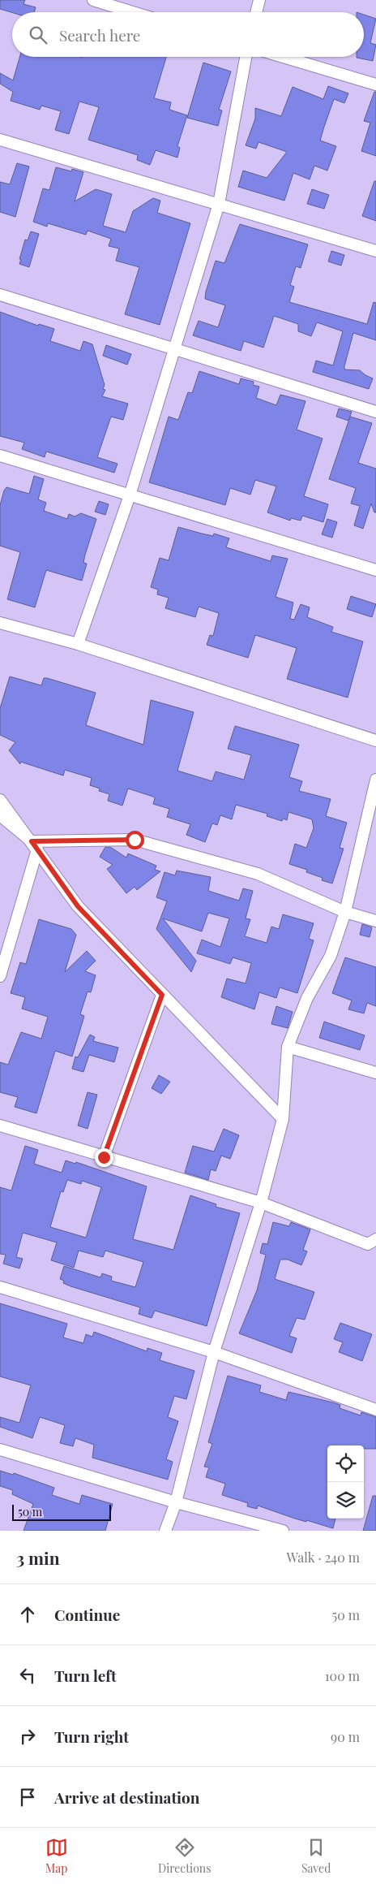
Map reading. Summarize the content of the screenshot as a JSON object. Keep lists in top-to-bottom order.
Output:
{
  "scale_bar": "50 m",
  "page": {
    "search": "Search here",
    "scale": "50 m",
    "heading": ["3 min", "Walk · 240 m"],
    "list": [
      ["Continue", "50 m"],
      ["Turn left", "100 m"],
      ["Turn right", "90 m"],
      "Arrive at destination"
    ],
    "nav": ["Map", "Directions", "Saved"]
  }
}
